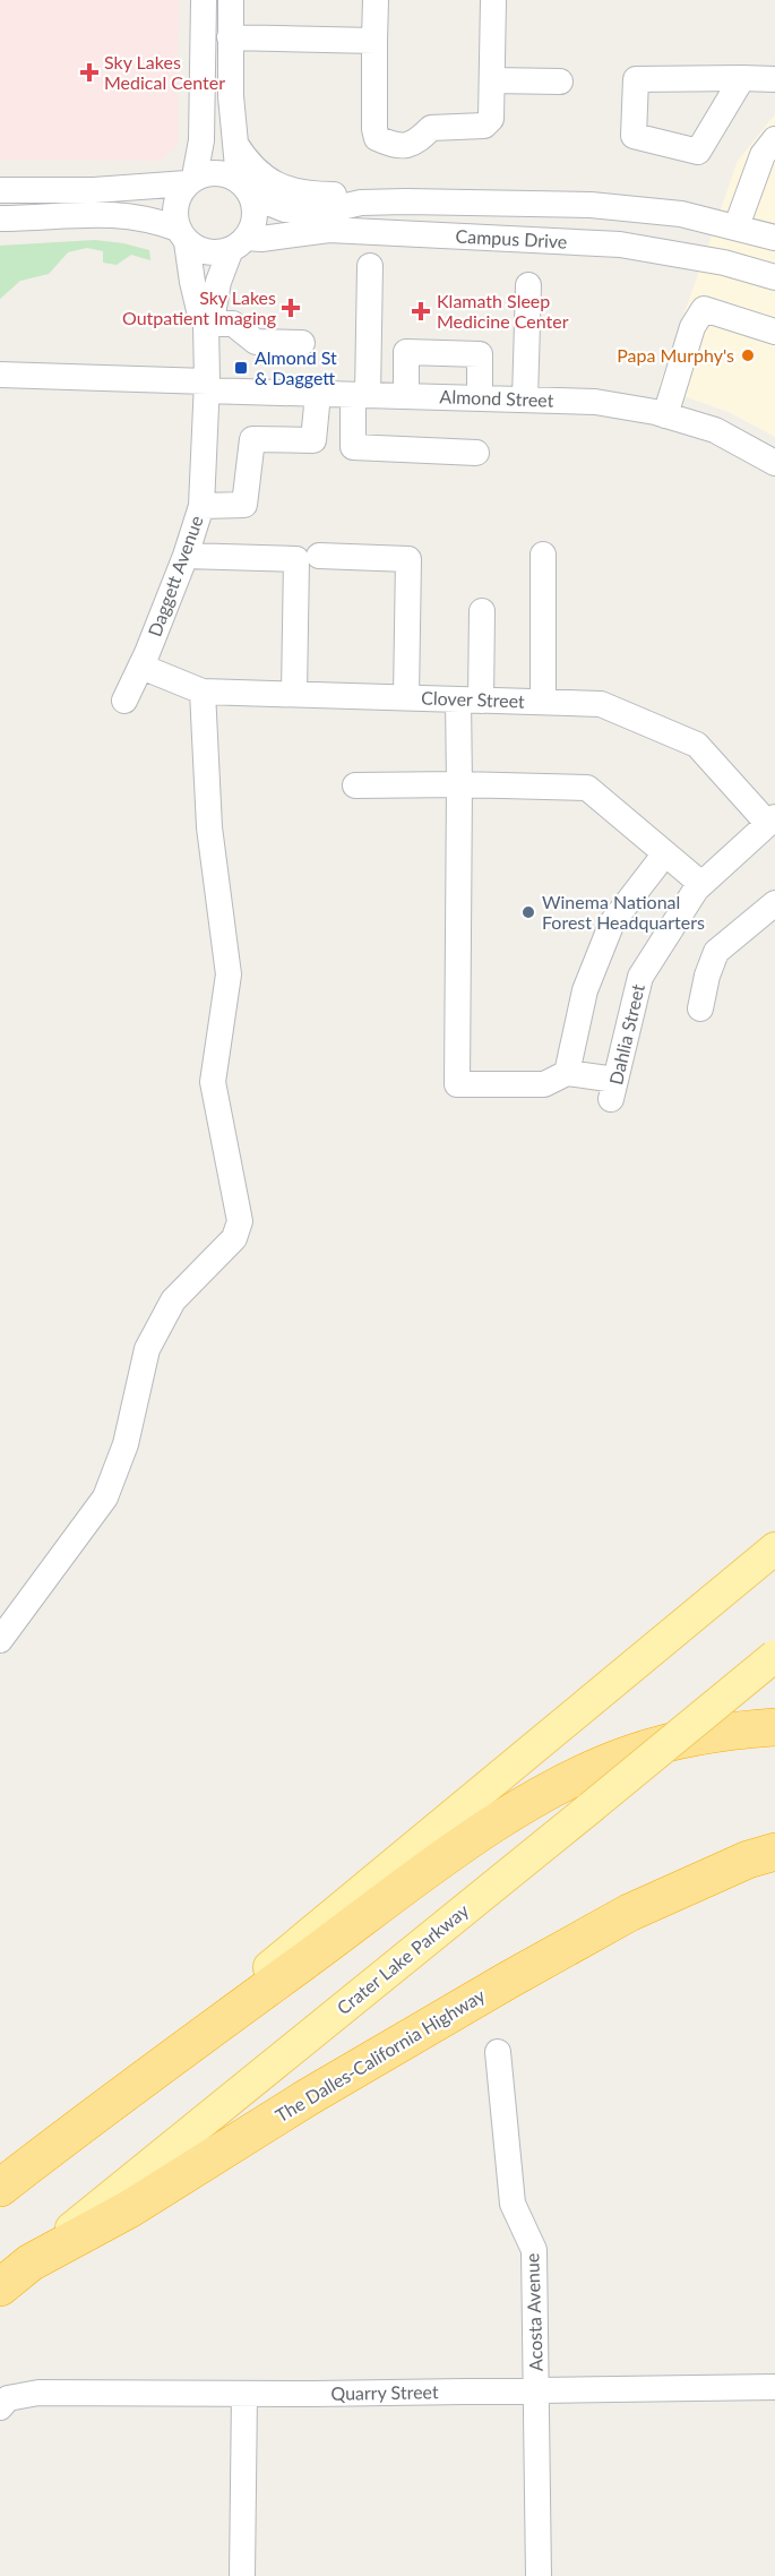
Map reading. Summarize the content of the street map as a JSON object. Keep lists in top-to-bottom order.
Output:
{
  "streets": {
    "highway": ["The Dalles-California Highway"],
    "main road": ["Crater Lake Parkway"],
    "street": [
      "Campus Drive",
      "Almond Street",
      "Daggett Avenue",
      "Clover Street",
      "Dahlia Street",
      "Acosta Avenue",
      "Quarry Street"
    ]
  },
  "crossings": [
    ["Campus Drive", "Daggett Avenue"],
    ["Almond Street", "Daggett Avenue"],
    ["Daggett Avenue", "Clover Street"],
    ["Clover Street", "Dahlia Street"],
    ["Crater Lake Parkway", "The Dalles-California Highway"],
    ["Acosta Avenue", "Quarry Street"]
  ],
  "places": {
    "health": ["Sky Lakes Medical Center", "Sky Lakes Outpatient Imaging", "Klamath Sleep Medicine Center"],
    "other": ["Papa Murphy's", "Winema National Forest Headquarters"],
    "transit": ["Almond St & Daggett"]
  }
}
